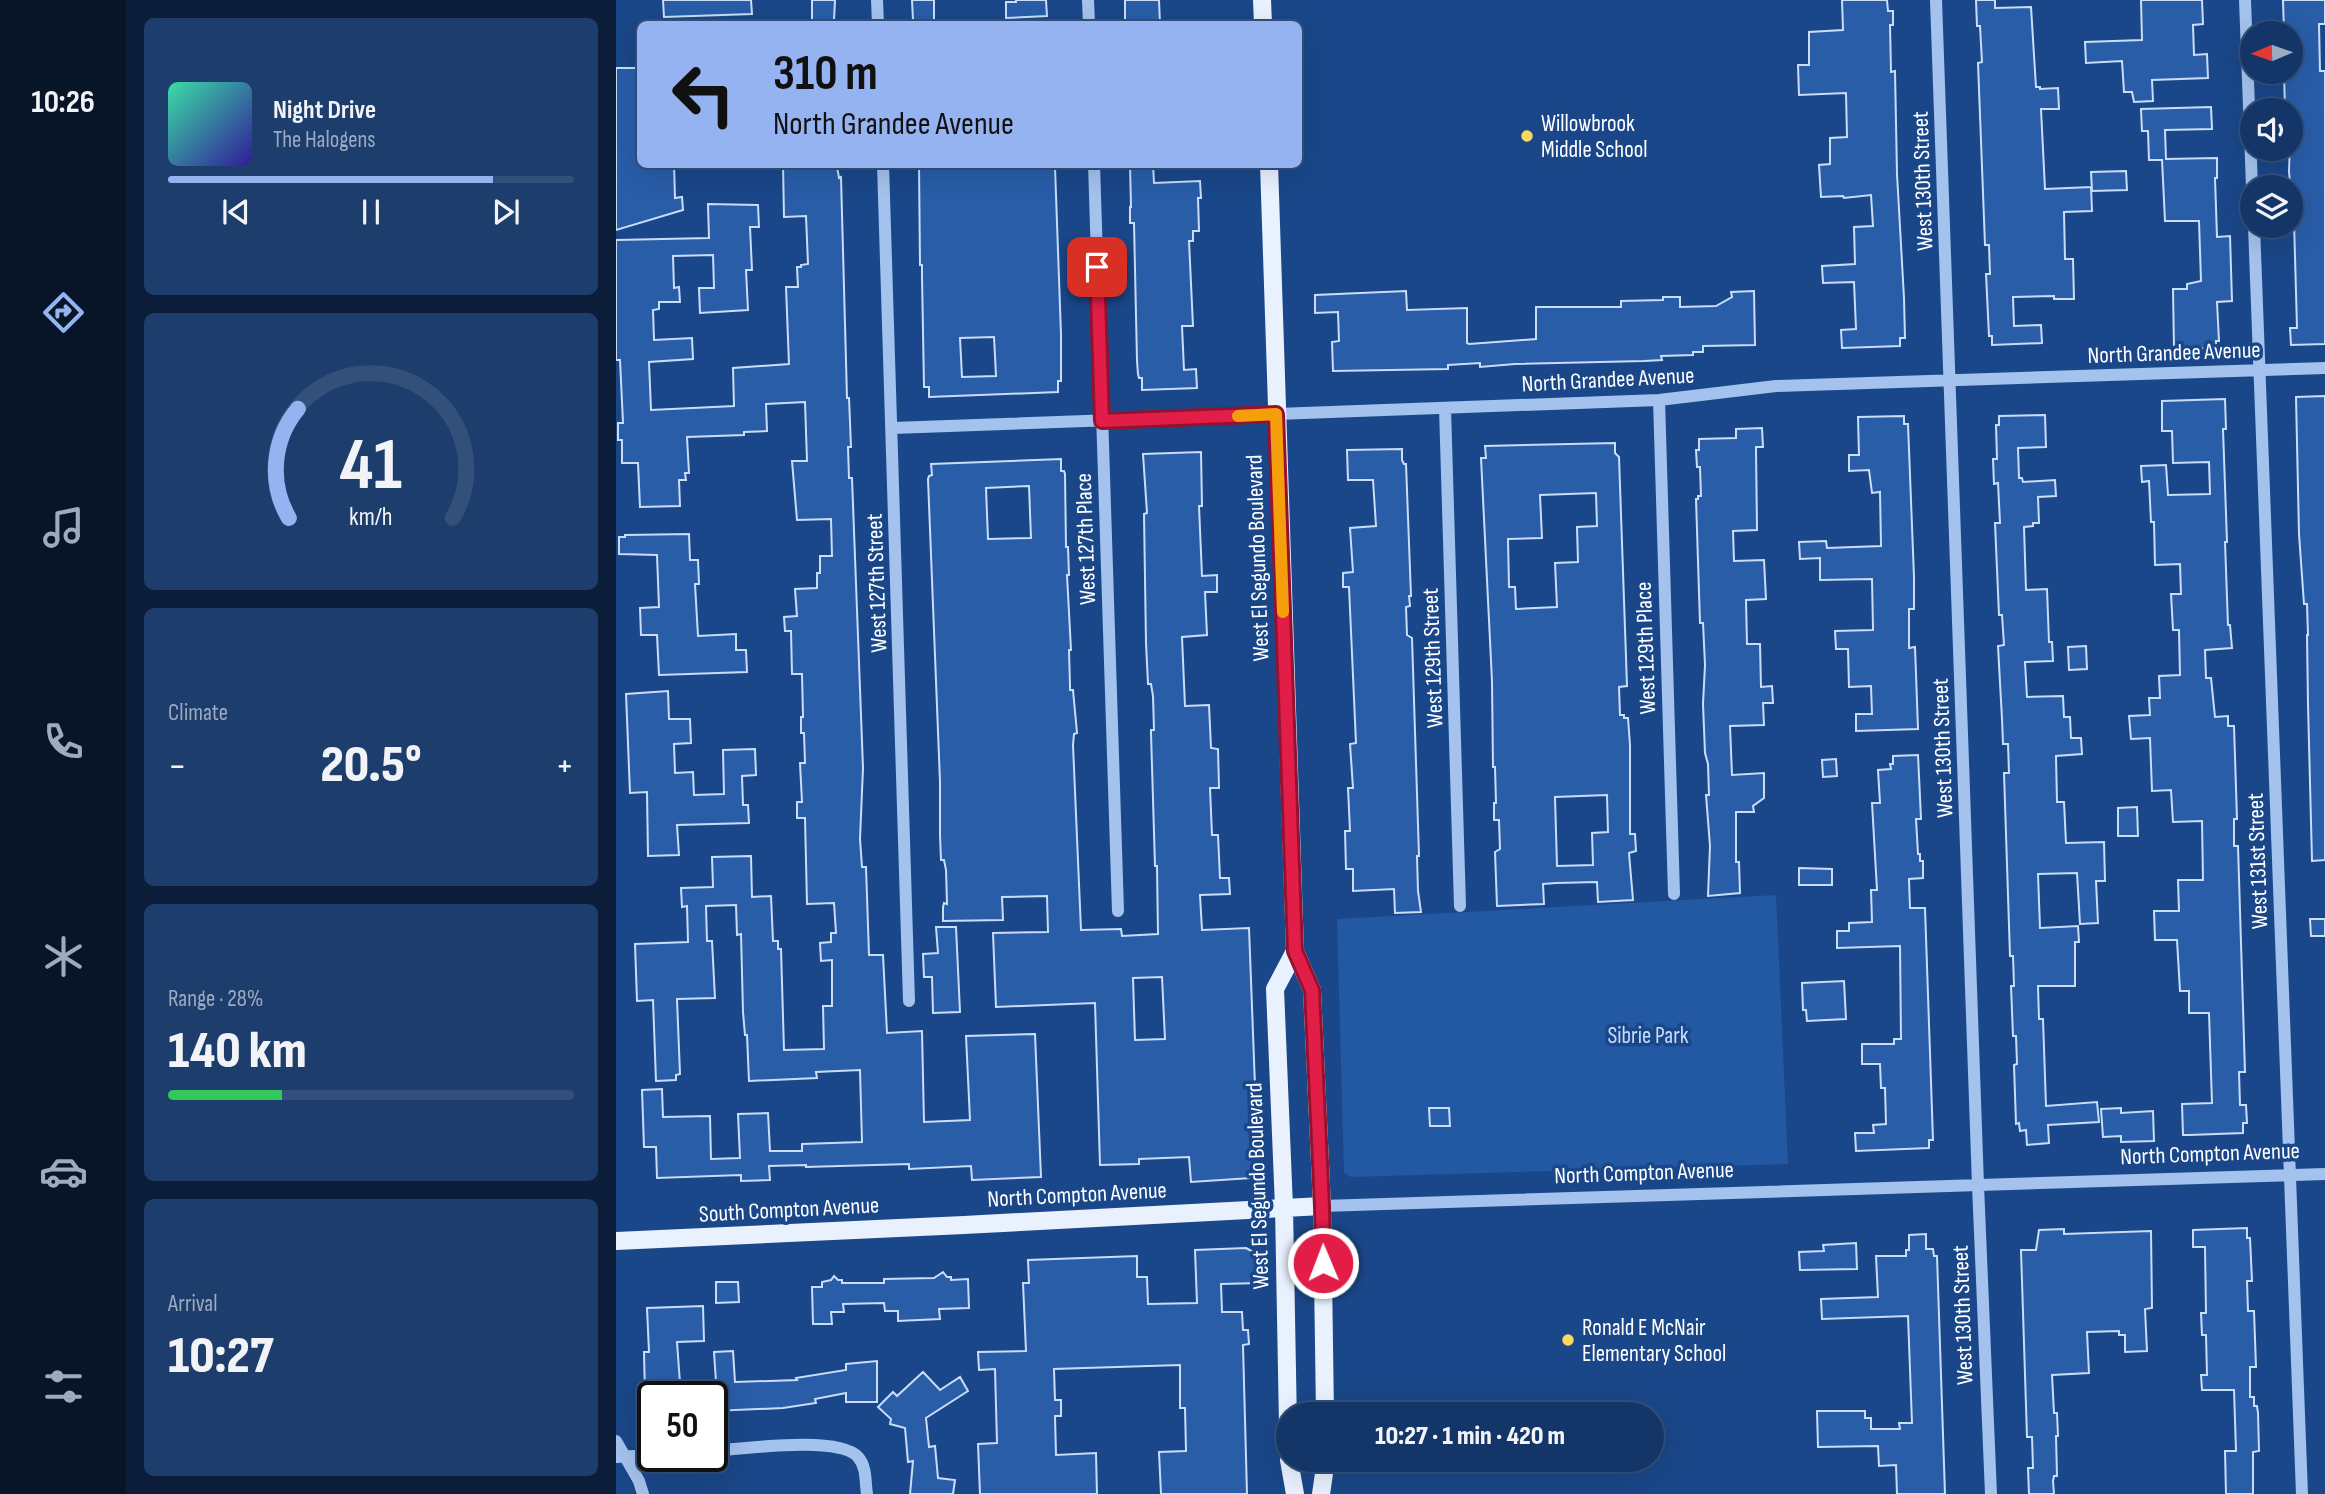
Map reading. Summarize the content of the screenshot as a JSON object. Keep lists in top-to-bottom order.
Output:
{
  "streets": {
    "main road": ["West El Segundo Boulevard", "North Compton Avenue", "South Compton Avenue"],
    "street": [
      "West 130th Street",
      "North Grandee Avenue",
      "West 127th Place",
      "West 127th Street",
      "West 129th Place",
      "West 129th Street",
      "West 131st Street"
    ]
  },
  "crossings": [
    ["West 130th Street", "North Grandee Avenue"],
    ["West 130th Street", "North Compton Avenue"],
    ["North Grandee Avenue", "West 127th Place"],
    ["North Grandee Avenue", "West El Segundo Boulevard"],
    ["North Grandee Avenue", "West 127th Street"],
    ["North Grandee Avenue", "West 129th Place"],
    ["North Grandee Avenue", "West 129th Street"],
    ["North Grandee Avenue", "West 131st Street"],
    ["West El Segundo Boulevard", "North Compton Avenue"],
    ["West 131st Street", "North Compton Avenue"],
    ["North Compton Avenue", "South Compton Avenue"]
  ],
  "parks": ["Sibrie Park"],
  "places": ["Willowbrook Middle School", "Ronald E McNair Elementary School"],
  "north": "left",
  "page": {
    "tabs": "10:26",
    "turn": ["310 m", "North Grandee Avenue"],
    "song": ["Night Drive", "The Halogens"],
    "tile": [
      "Climate",
      ["Range · 28%", "140 km"],
      ["Arrival", "10:27"]
    ],
    "heat": ["−", "20.5°", "+"],
    "limit": "50",
    "trip": "10:27 · 1 min · 420 m",
    "gauge": ["41", "km/h"]
  }
}
